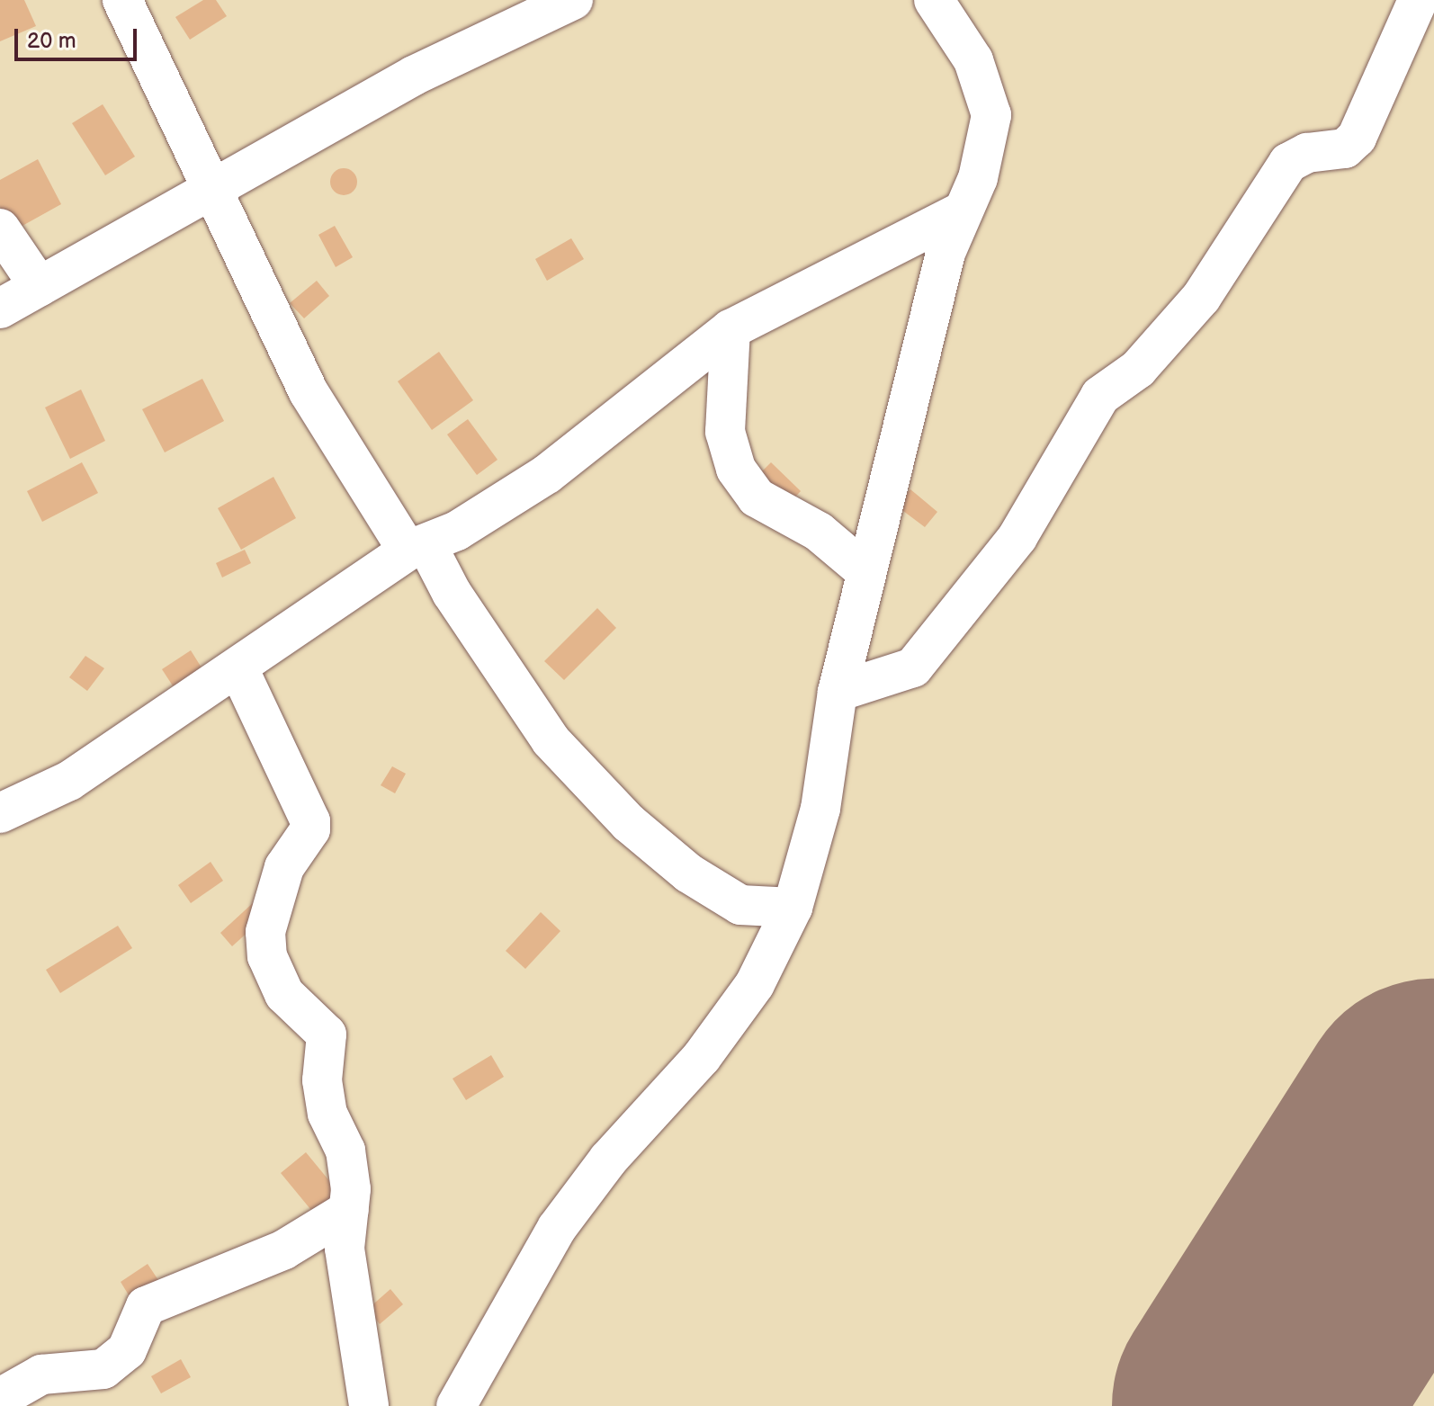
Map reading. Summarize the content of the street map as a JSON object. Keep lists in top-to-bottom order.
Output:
{
  "scale_bar": "20 m"
}
